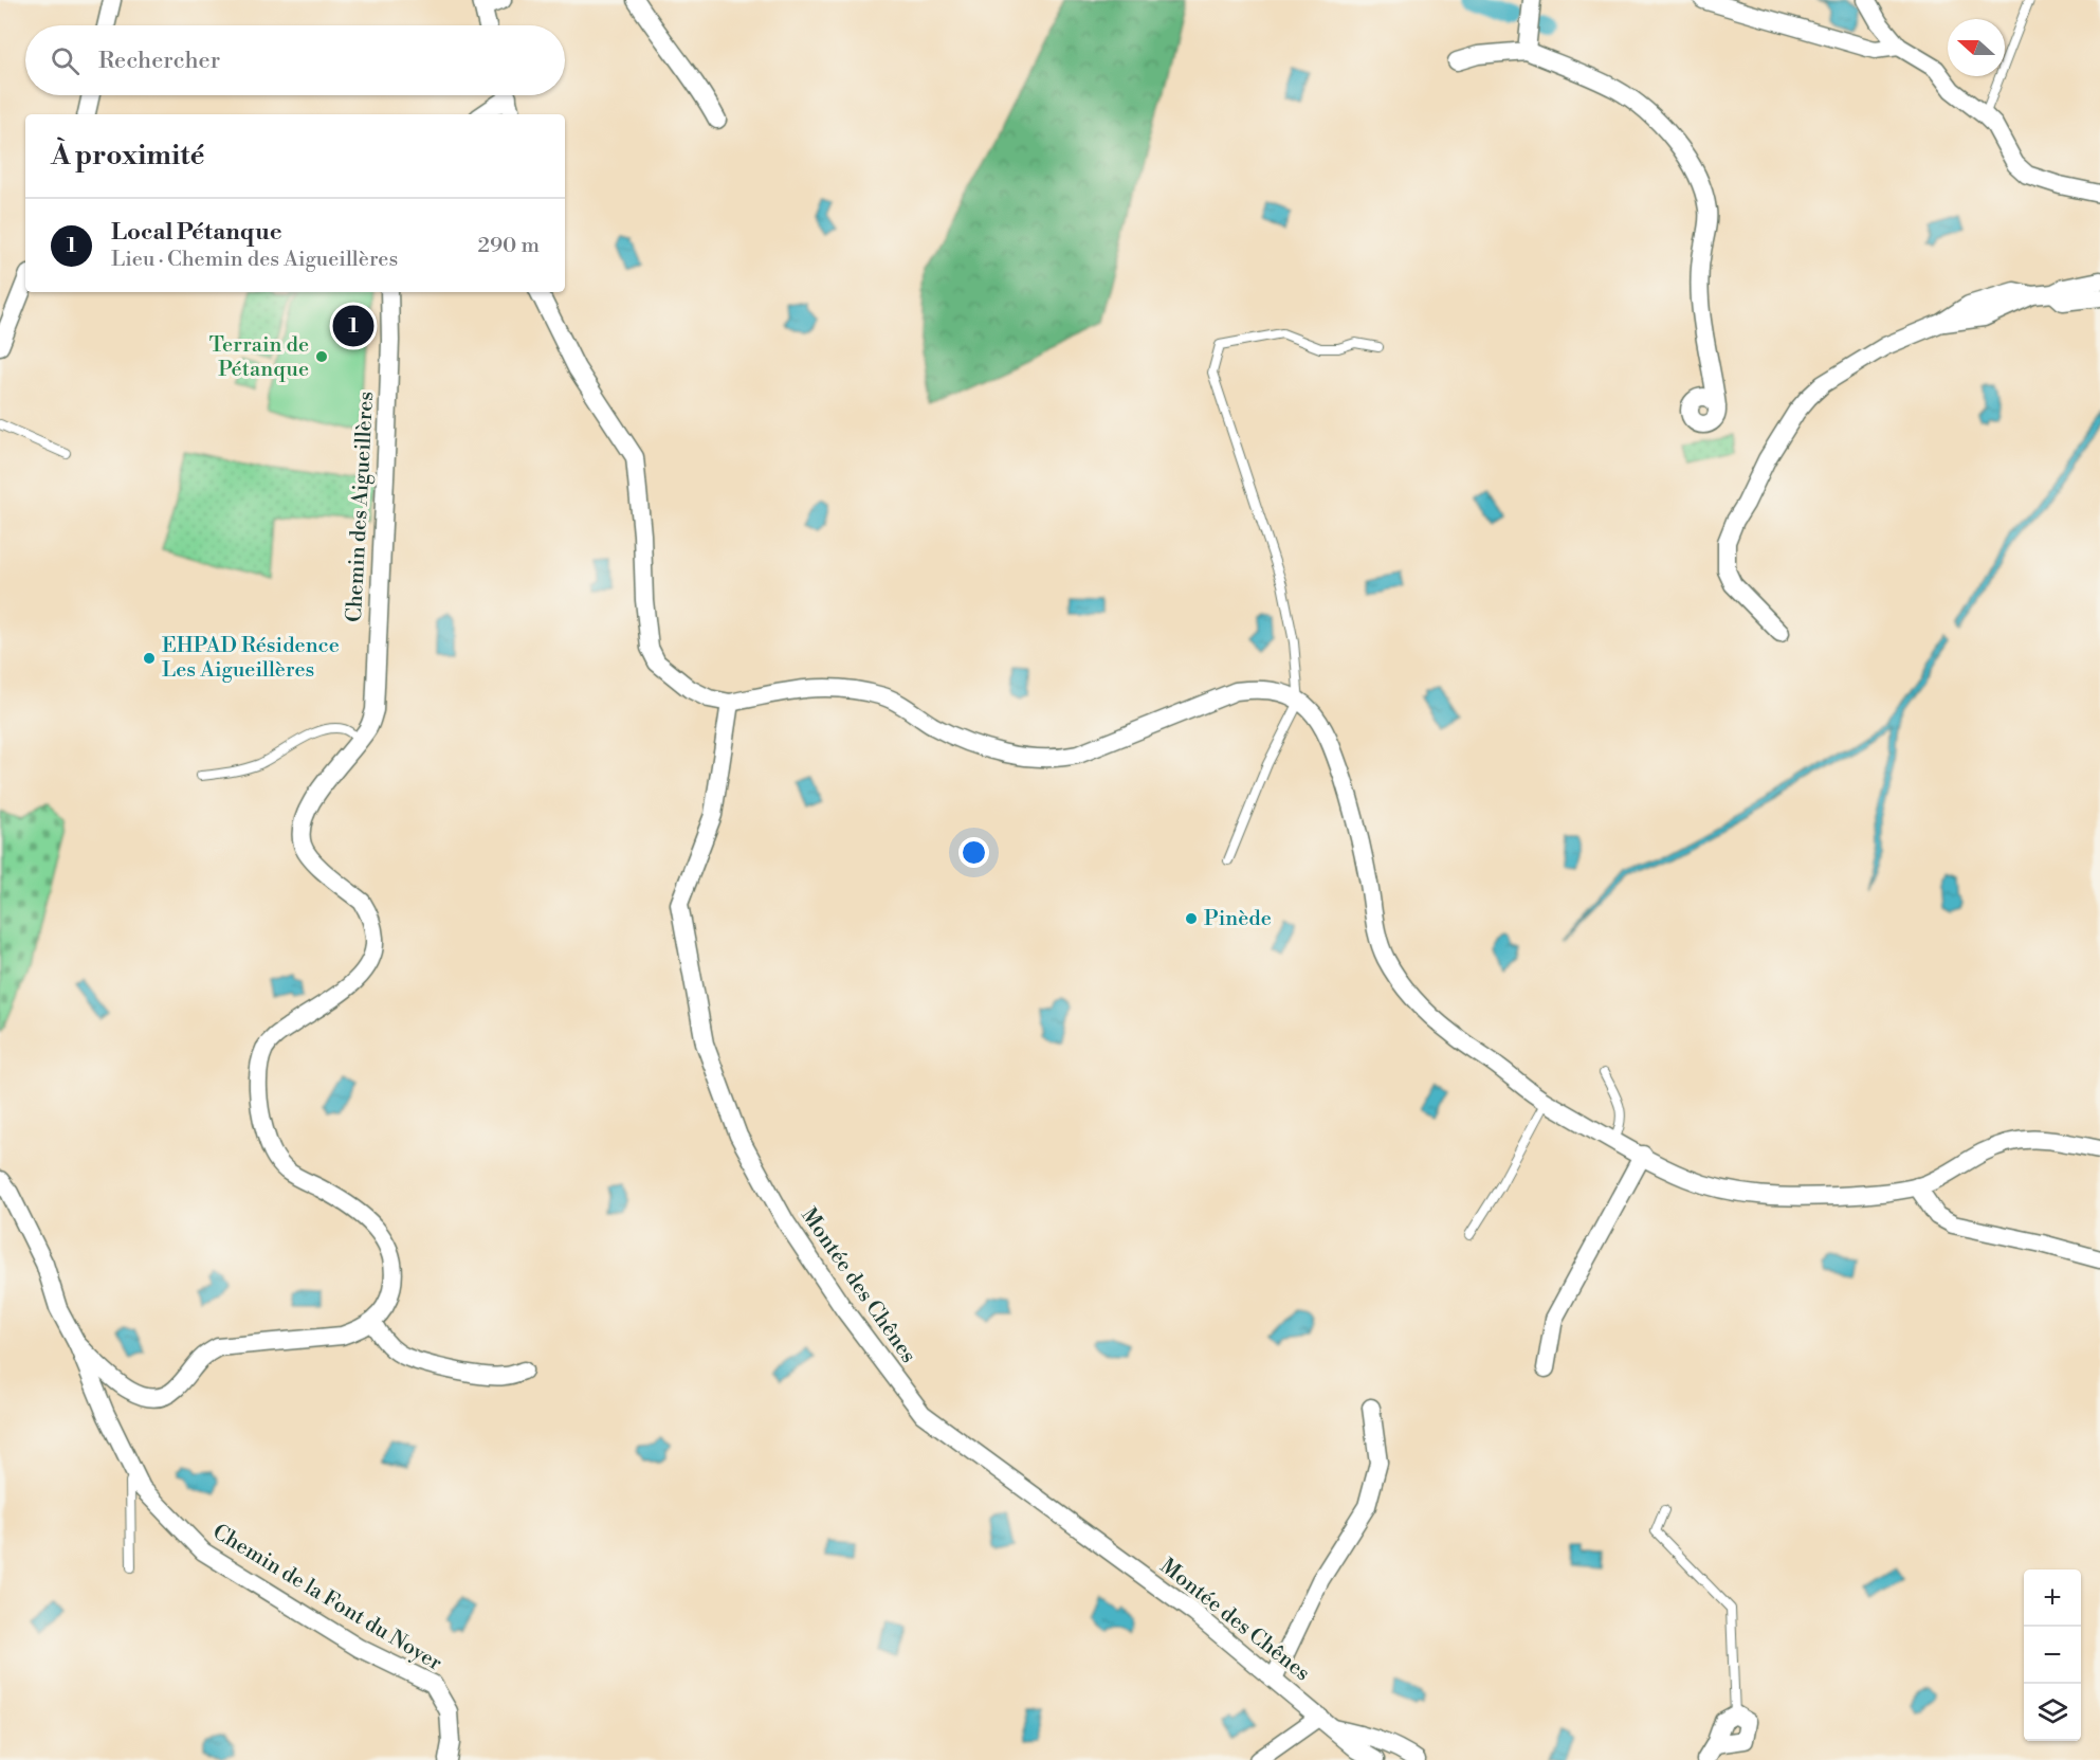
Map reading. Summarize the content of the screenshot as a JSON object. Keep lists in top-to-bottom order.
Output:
{
  "streets": {
    "street": ["Chemin des Aigueillères", "Montée des Chênes", "Chemin de la Font du Noyer"]
  },
  "places": ["Terrain de Pétanque", "EHPAD Résidence Les Aigueillères", "Pinède"],
  "north": "left",
  "page": {
    "search": "Rechercher",
    "heading": "À proximité",
    "list": [
      {
        "mark": "1",
        "name": "Local Pétanque",
        "note": "Lieu · Chemin des Aigueillères",
        "value": "290 m"
      }
    ],
    "pins": "1",
    "map_buttons": ["+", "−"]
  }
}
